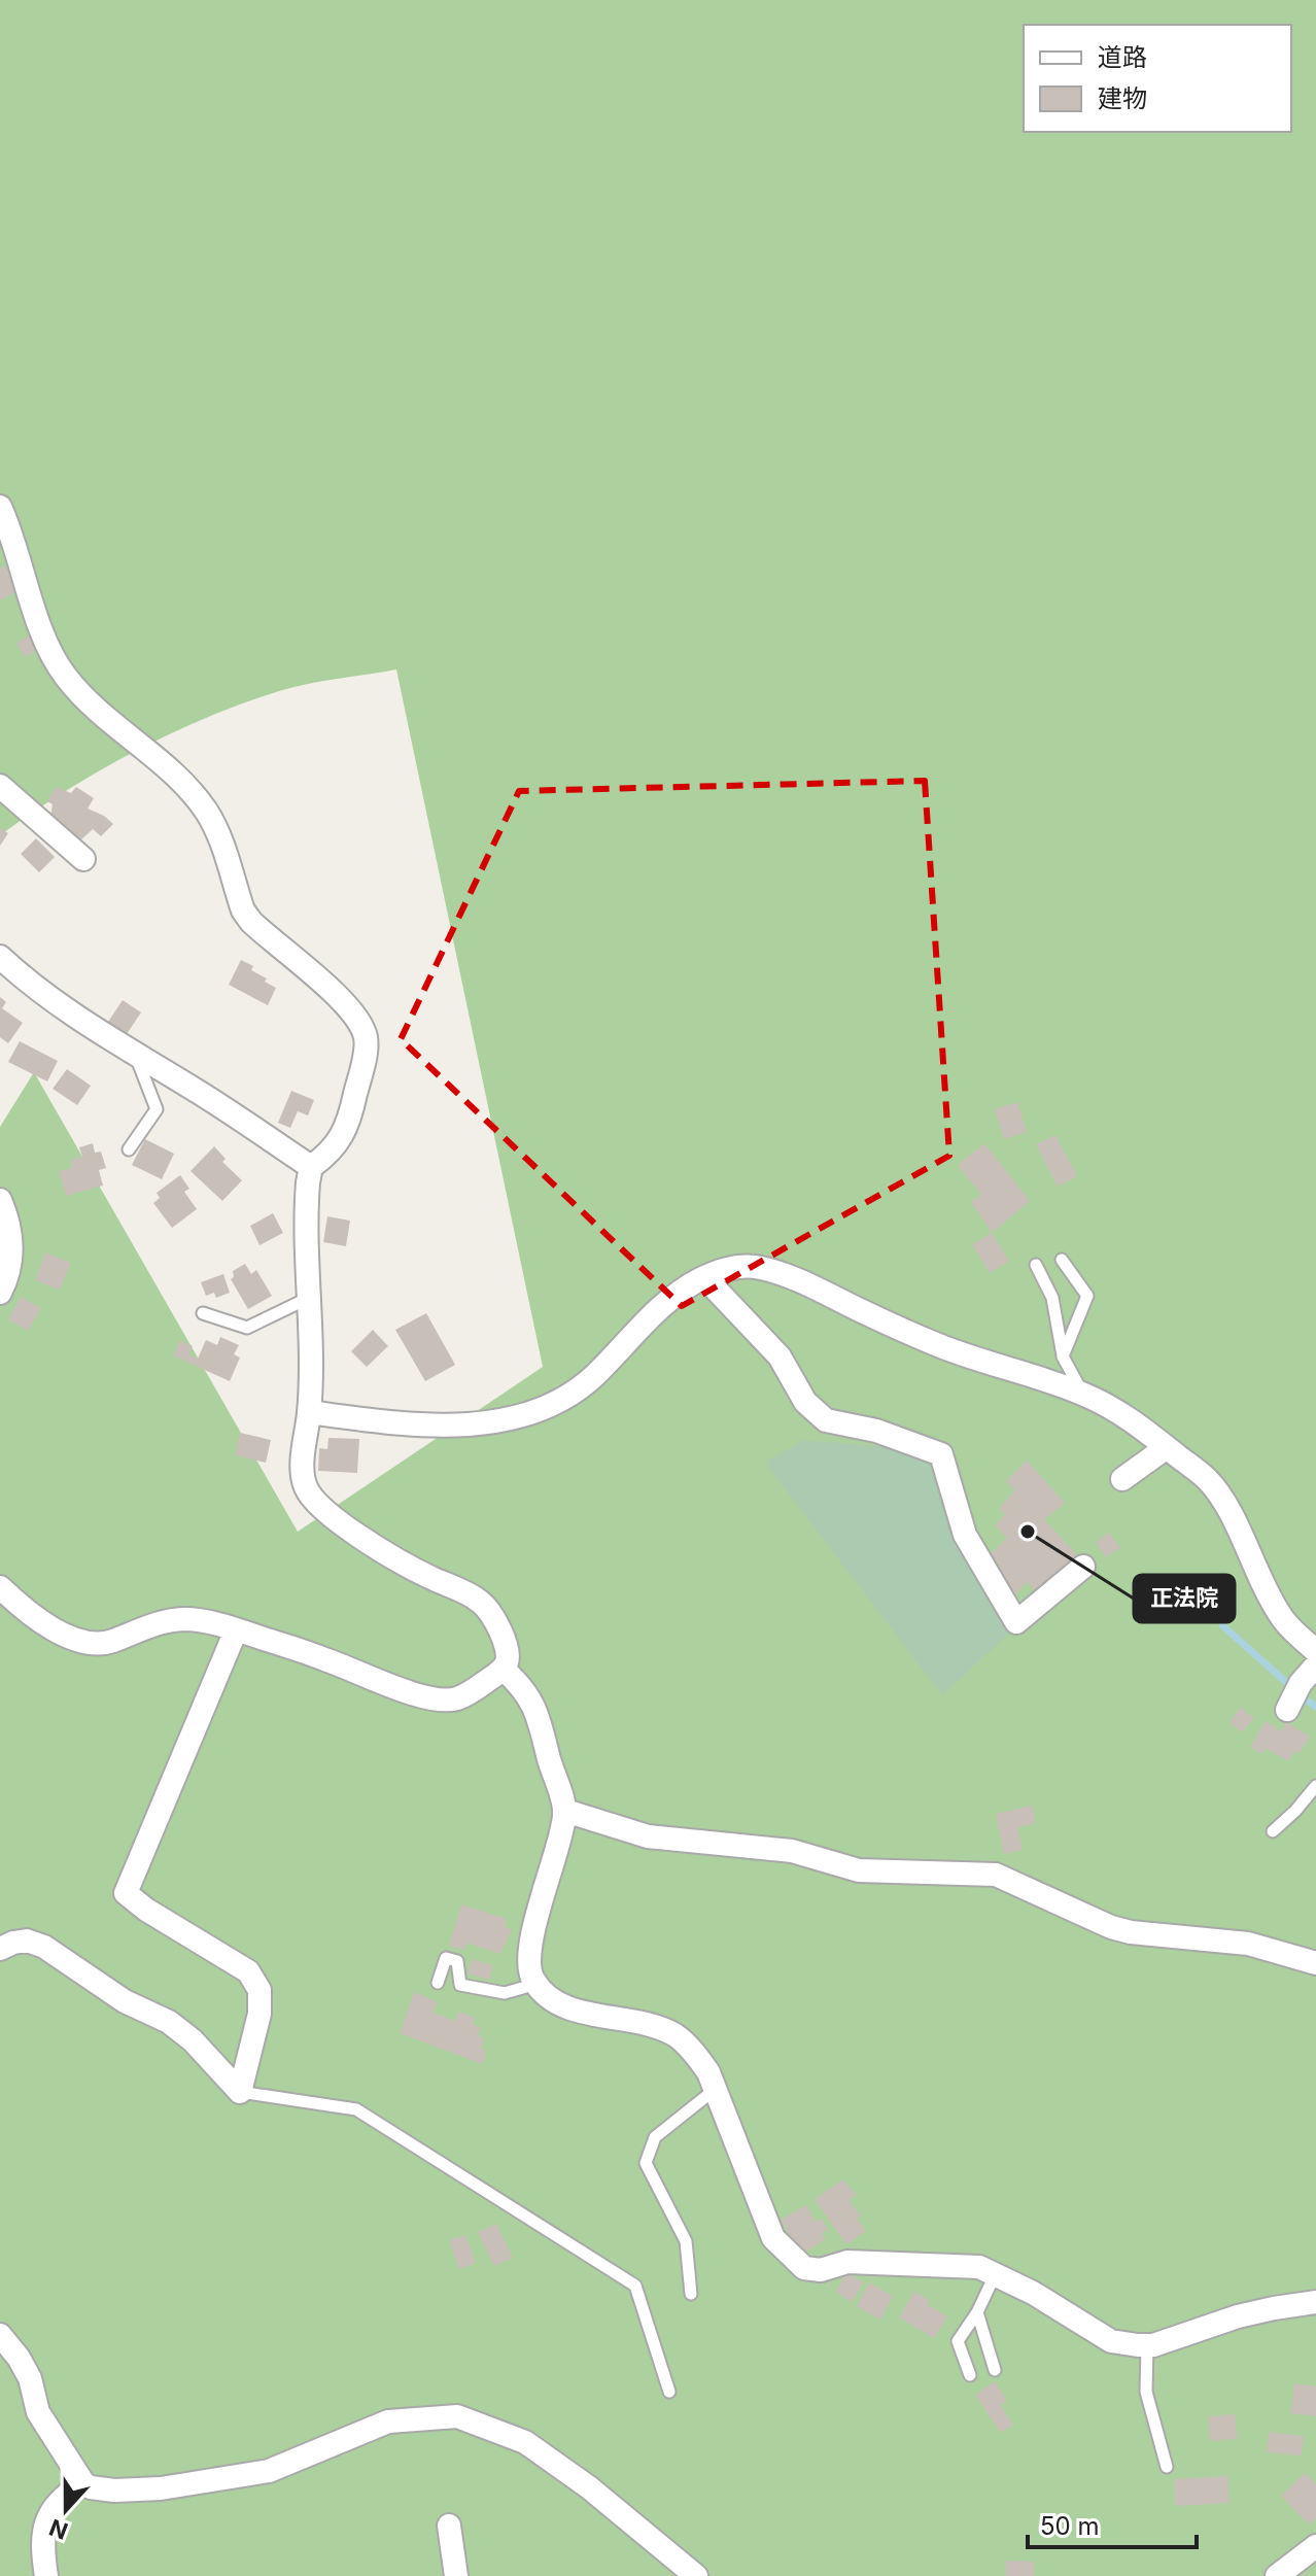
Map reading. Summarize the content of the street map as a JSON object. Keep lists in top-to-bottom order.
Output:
{
  "places": ["正法院"],
  "legend": ["道路", "建物"],
  "scale_bar": "50 m",
  "north": "bottom"
}
